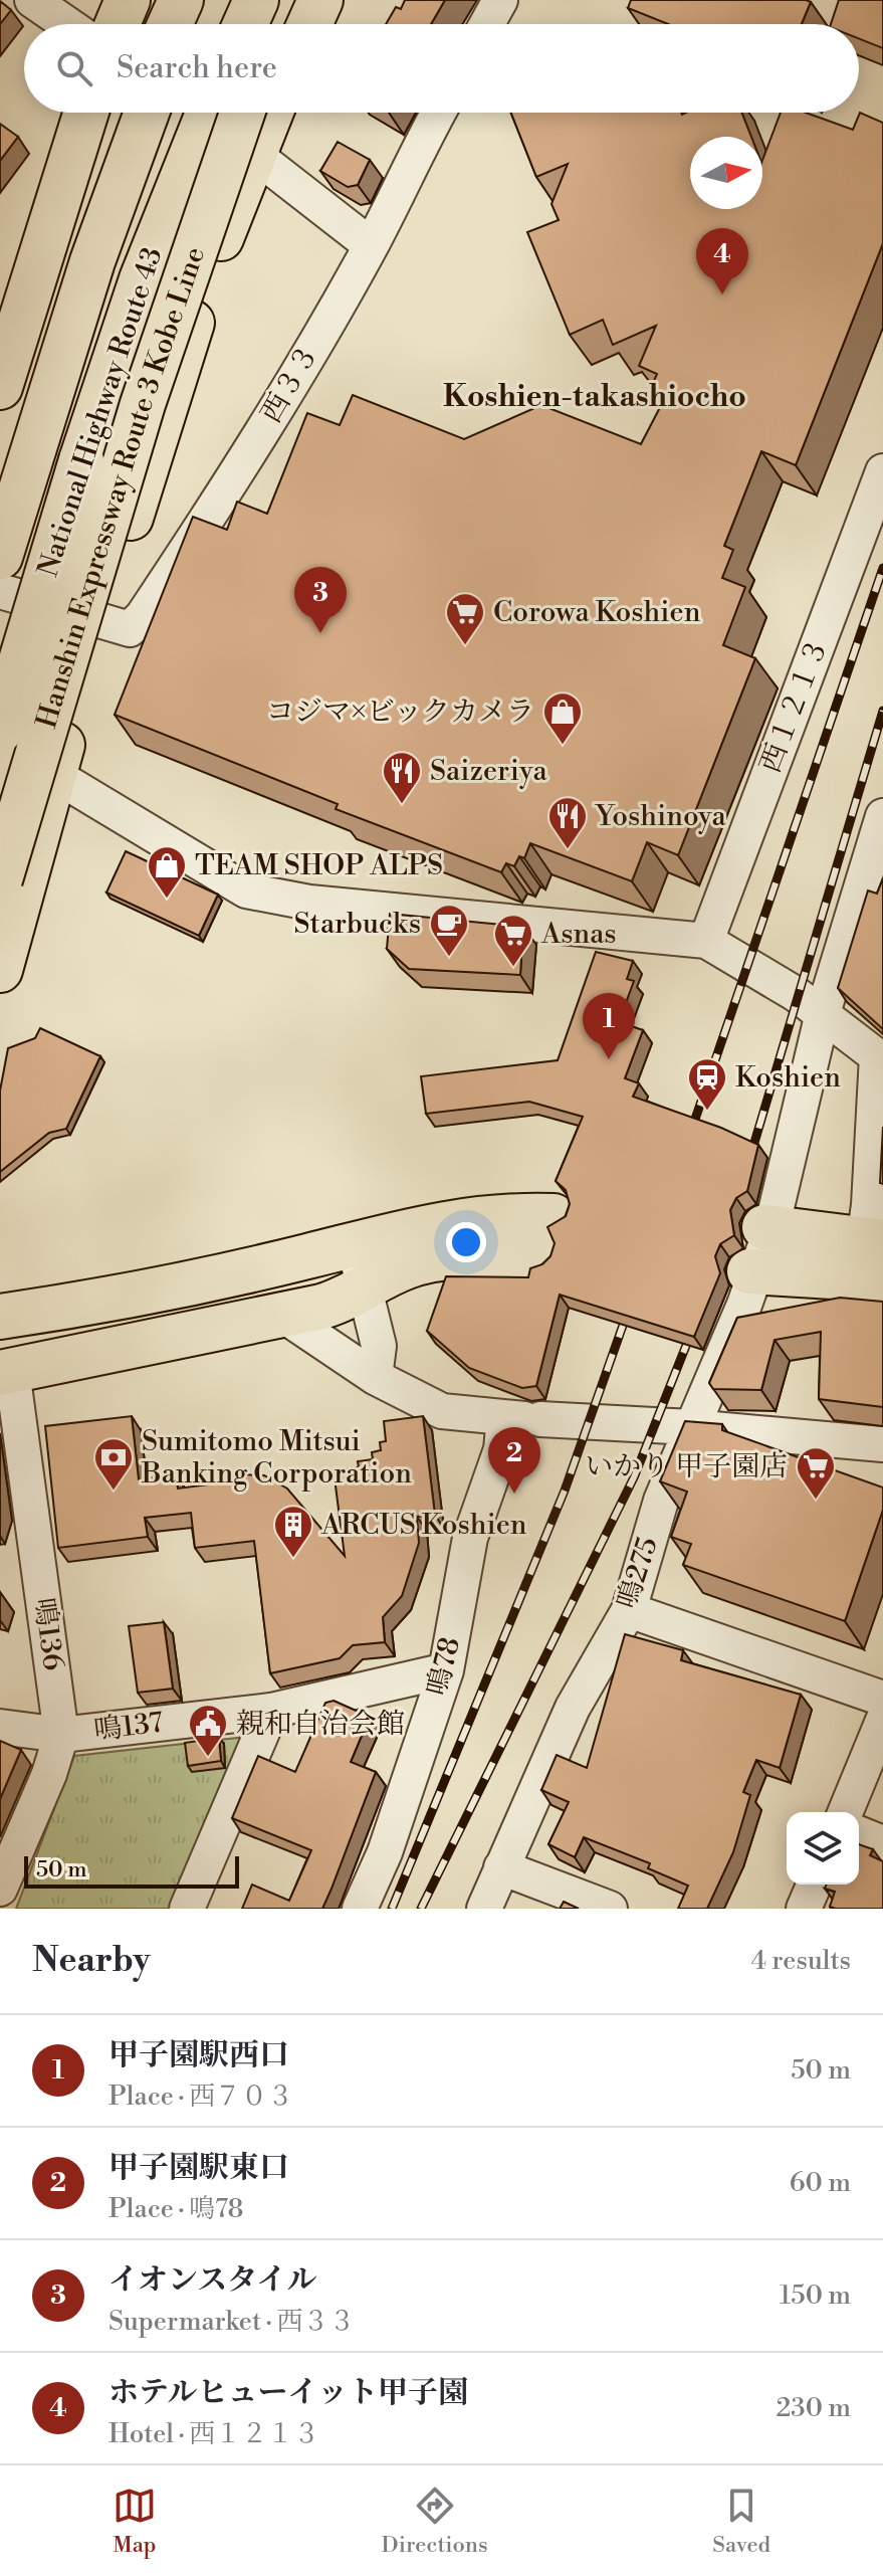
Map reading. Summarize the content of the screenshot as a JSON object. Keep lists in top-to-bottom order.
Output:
{
  "streets": {
    "main road": ["National Highway Route 43", "Hanshin Expressway Route 3 Kobe Line"],
    "street": [
      "西３３",
      "西１２１３",
      "鳴275",
      "鳴136",
      "鳴78",
      "鳴137"
    ]
  },
  "crossings": [
    ["鳴136", "鳴137"],
    ["鳴78", "鳴137"]
  ],
  "districts": ["Koshien-takashiocho"],
  "places": {
    "supermarket": ["Corowa Koshien", "Asnas", "いかり 甲子園店"],
    "shop": ["コジマ×ビックカメラ", "TEAM SHOP ALPS"],
    "restaurant": ["Saizeriya", "Yoshinoya"],
    "cafe": ["Starbucks"],
    "station": ["Koshien"],
    "bank": ["Sumitomo Mitsui Banking Corporation"],
    "building": ["ARCUS Koshien"],
    "public building": ["親和自治会館"]
  },
  "scale_bar": "50 m",
  "north": "right",
  "page": {
    "search": "Search here",
    "pins": [
      "4",
      "3",
      "1",
      "2"
    ],
    "scale": "50 m",
    "heading": ["Nearby", "4 results"],
    "list": [
      {
        "mark": "1",
        "name": "甲子園駅西口",
        "note": "Place · 西７０３",
        "value": "50 m"
      },
      {
        "mark": "2",
        "name": "甲子園駅東口",
        "note": "Place · 鳴78",
        "value": "60 m"
      },
      {
        "mark": "3",
        "name": "イオンスタイル",
        "note": "Supermarket · 西３３",
        "value": "150 m"
      },
      {
        "mark": "4",
        "name": "ホテルヒューイット甲子園",
        "note": "Hotel · 西１２１３",
        "value": "230 m"
      }
    ],
    "nav": ["Map", "Directions", "Saved"]
  }
}
